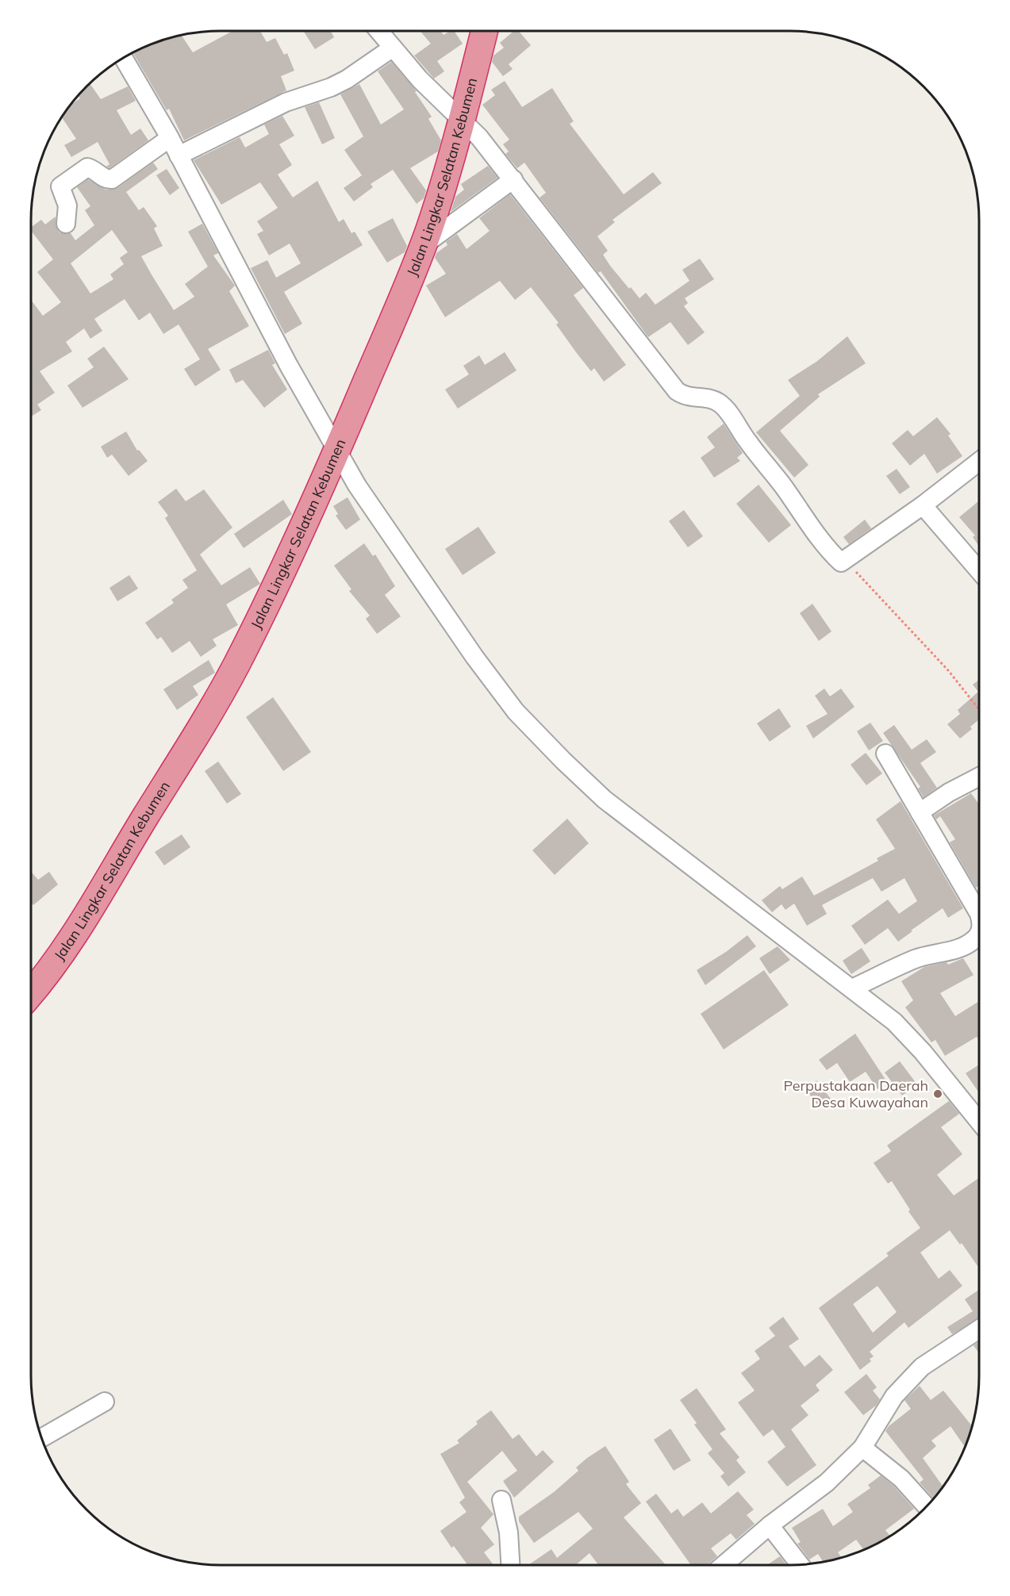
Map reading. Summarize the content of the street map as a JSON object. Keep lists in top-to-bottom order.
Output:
{
  "streets": {
    "highway": ["Jalan Lingkar Selatan Kebumen"]
  },
  "places": ["Perpustakaan Daerah Desa Kuwayahan"]
}
